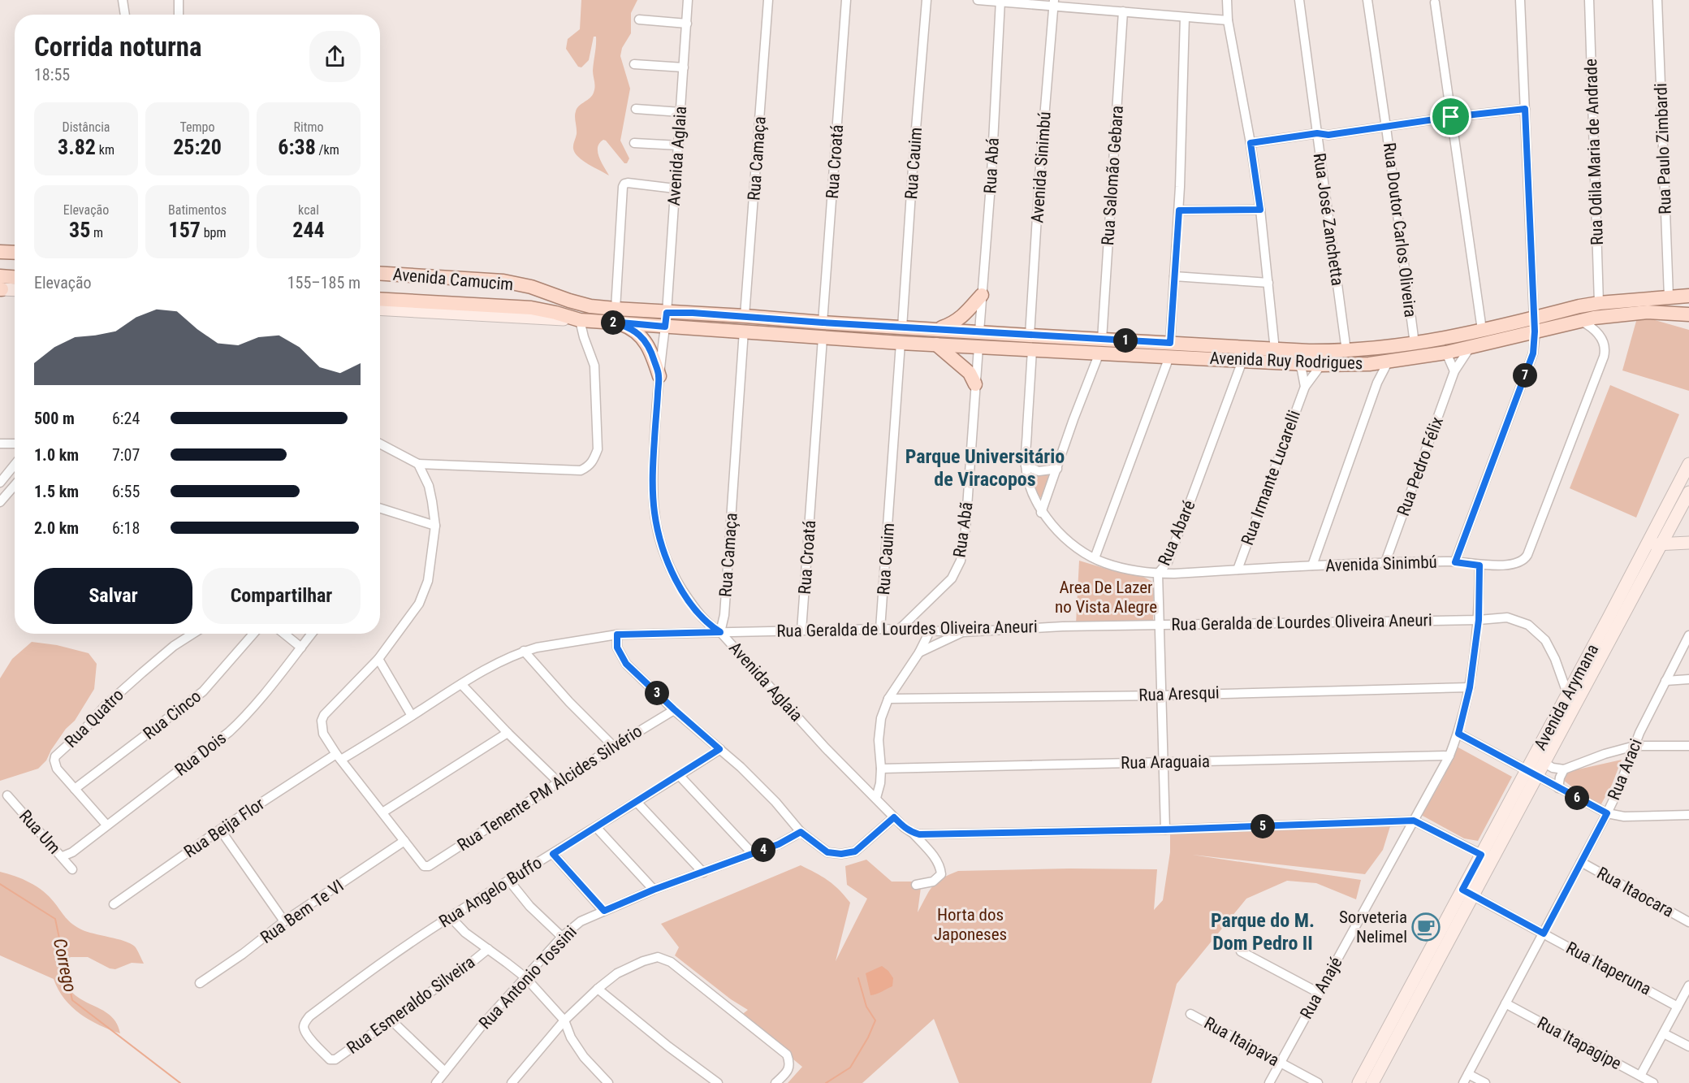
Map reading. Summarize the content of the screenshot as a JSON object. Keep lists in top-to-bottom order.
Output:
{
  "streets": {
    "main road": ["Avenida Camucim", "Avenida Ruy Rodrigues", "Avenida Arymana"],
    "street": [
      "Rua Paulo Zimbardi",
      "Rua Odila Maria de Andrade",
      "Avenida Aglaia",
      "Rua Camaça",
      "Rua Croatá",
      "Rua Cauim",
      "Rua Abá",
      "Avenida Sinimbú",
      "Rua Salomão Gebara",
      "Rua José Zanchetta",
      "Rua Doutor Carlos Oliveira",
      "Rua Pedro Félix",
      "Rua Irmante Lucarelli",
      "Rua Abã",
      "Rua Abaré",
      "Rua Geralda de Lourdes Oliveira Aneuri",
      "Rua Aresqui",
      "Rua Cinco",
      "Rua Quatro",
      "Rua Dois",
      "Rua Araguaia",
      "Rua Araci",
      "Rua Tenente PM Alcides Silvério",
      "Rua Beija Flor",
      "Rua Um",
      "Rua Angelo Buffo",
      "Rua Itaocara",
      "Rua Bem Te VI",
      "Rua Itaperuna",
      "Rua Antonio Tossini",
      "Rua Anajé",
      "Rua Esmeraldo Silveira",
      "Rua Itaipava",
      "Rua Itapagipe"
    ]
  },
  "crossings": [
    ["Rua Paulo Zimbardi", "Avenida Ruy Rodrigues"],
    ["Rua Odila Maria de Andrade", "Avenida Ruy Rodrigues"],
    ["Avenida Aglaia", "Rua Camaça"],
    ["Avenida Aglaia", "Avenida Camucim"],
    ["Avenida Aglaia", "Rua Geralda de Lourdes Oliveira Aneuri"],
    ["Rua Camaça", "Avenida Camucim"],
    ["Rua Camaça", "Rua Geralda de Lourdes Oliveira Aneuri"],
    ["Rua Croatá", "Avenida Camucim"],
    ["Rua Croatá", "Rua Geralda de Lourdes Oliveira Aneuri"],
    ["Rua Cauim", "Avenida Camucim"],
    ["Rua Cauim", "Rua Geralda de Lourdes Oliveira Aneuri"],
    ["Rua Abá", "Avenida Ruy Rodrigues"],
    ["Avenida Sinimbú", "Rua Salomão Gebara"],
    ["Avenida Sinimbú", "Avenida Ruy Rodrigues"],
    ["Avenida Sinimbú", "Rua Pedro Félix"],
    ["Avenida Sinimbú", "Rua Irmante Lucarelli"],
    ["Avenida Sinimbú", "Rua Abaré"],
    ["Avenida Sinimbú", "Rua Anajé"],
    ["Rua Salomão Gebara", "Avenida Ruy Rodrigues"],
    ["Rua José Zanchetta", "Avenida Ruy Rodrigues"],
    ["Rua Doutor Carlos Oliveira", "Avenida Ruy Rodrigues"],
    ["Avenida Camucim", "Avenida Ruy Rodrigues"],
    ["Avenida Ruy Rodrigues", "Rua Pedro Félix"],
    ["Avenida Ruy Rodrigues", "Rua Irmante Lucarelli"],
    ["Avenida Ruy Rodrigues", "Rua Abã"],
    ["Avenida Ruy Rodrigues", "Rua Abaré"],
    ["Rua Abã", "Rua Geralda de Lourdes Oliveira Aneuri"],
    ["Rua Abaré", "Rua Geralda de Lourdes Oliveira Aneuri"],
    ["Rua Abaré", "Rua Aresqui"],
    ["Rua Abaré", "Rua Araguaia"],
    ["Rua Geralda de Lourdes Oliveira Aneuri", "Avenida Arymana"],
    ["Rua Geralda de Lourdes Oliveira Aneuri", "Rua Beija Flor"],
    ["Rua Geralda de Lourdes Oliveira Aneuri", "Rua Anajé"],
    ["Rua Aresqui", "Rua Anajé"],
    ["Avenida Arymana", "Rua Itaperuna"],
    ["Rua Cinco", "Rua Quatro"],
    ["Rua Quatro", "Rua Dois"],
    ["Rua Dois", "Rua Um"],
    ["Rua Araguaia", "Rua Anajé"],
    ["Rua Araci", "Rua Itaocara"],
    ["Rua Araci", "Rua Itaperuna"],
    ["Rua Araci", "Rua Itapagipe"],
    ["Rua Tenente PM Alcides Silvério", "Rua Bem Te VI"],
    ["Rua Angelo Buffo", "Rua Esmeraldo Silveira"],
    ["Rua Anajé", "Rua Itaipava"]
  ],
  "districts": ["Parque Universitário de Viracopos", "Parque do M. Dom Pedro II"],
  "water": ["Corrego"],
  "parks": ["Area De Lazer no Vista Alegre", "Horta dos Japoneses"],
  "places": {
    "cafe": ["Sorveteria Nelimel"]
  },
  "page": {
    "heading": ["Corrida noturna", "18:55"],
    "stats": [
      ["Distância", "3.82 km"],
      ["Tempo", "25:20"],
      ["Ritmo", "6:38 /km"],
      ["Elevação", "35 m"],
      ["Batimentos", "157 bpm"],
      ["kcal", "244"]
    ],
    "chart": ["Elevação", "155–185 m"],
    "pins": [
      "2",
      "1",
      "7",
      "3",
      "6",
      "5",
      "4"
    ],
    "list": [
      {
        "name": "500 m",
        "note": "6:24"
      },
      {
        "name": "1.0 km",
        "note": "7:07"
      },
      {
        "name": "1.5 km",
        "note": "6:55"
      },
      {
        "name": "2.0 km",
        "note": "6:18"
      }
    ],
    "buttons": ["Salvar", "Compartilhar"]
  }
}
